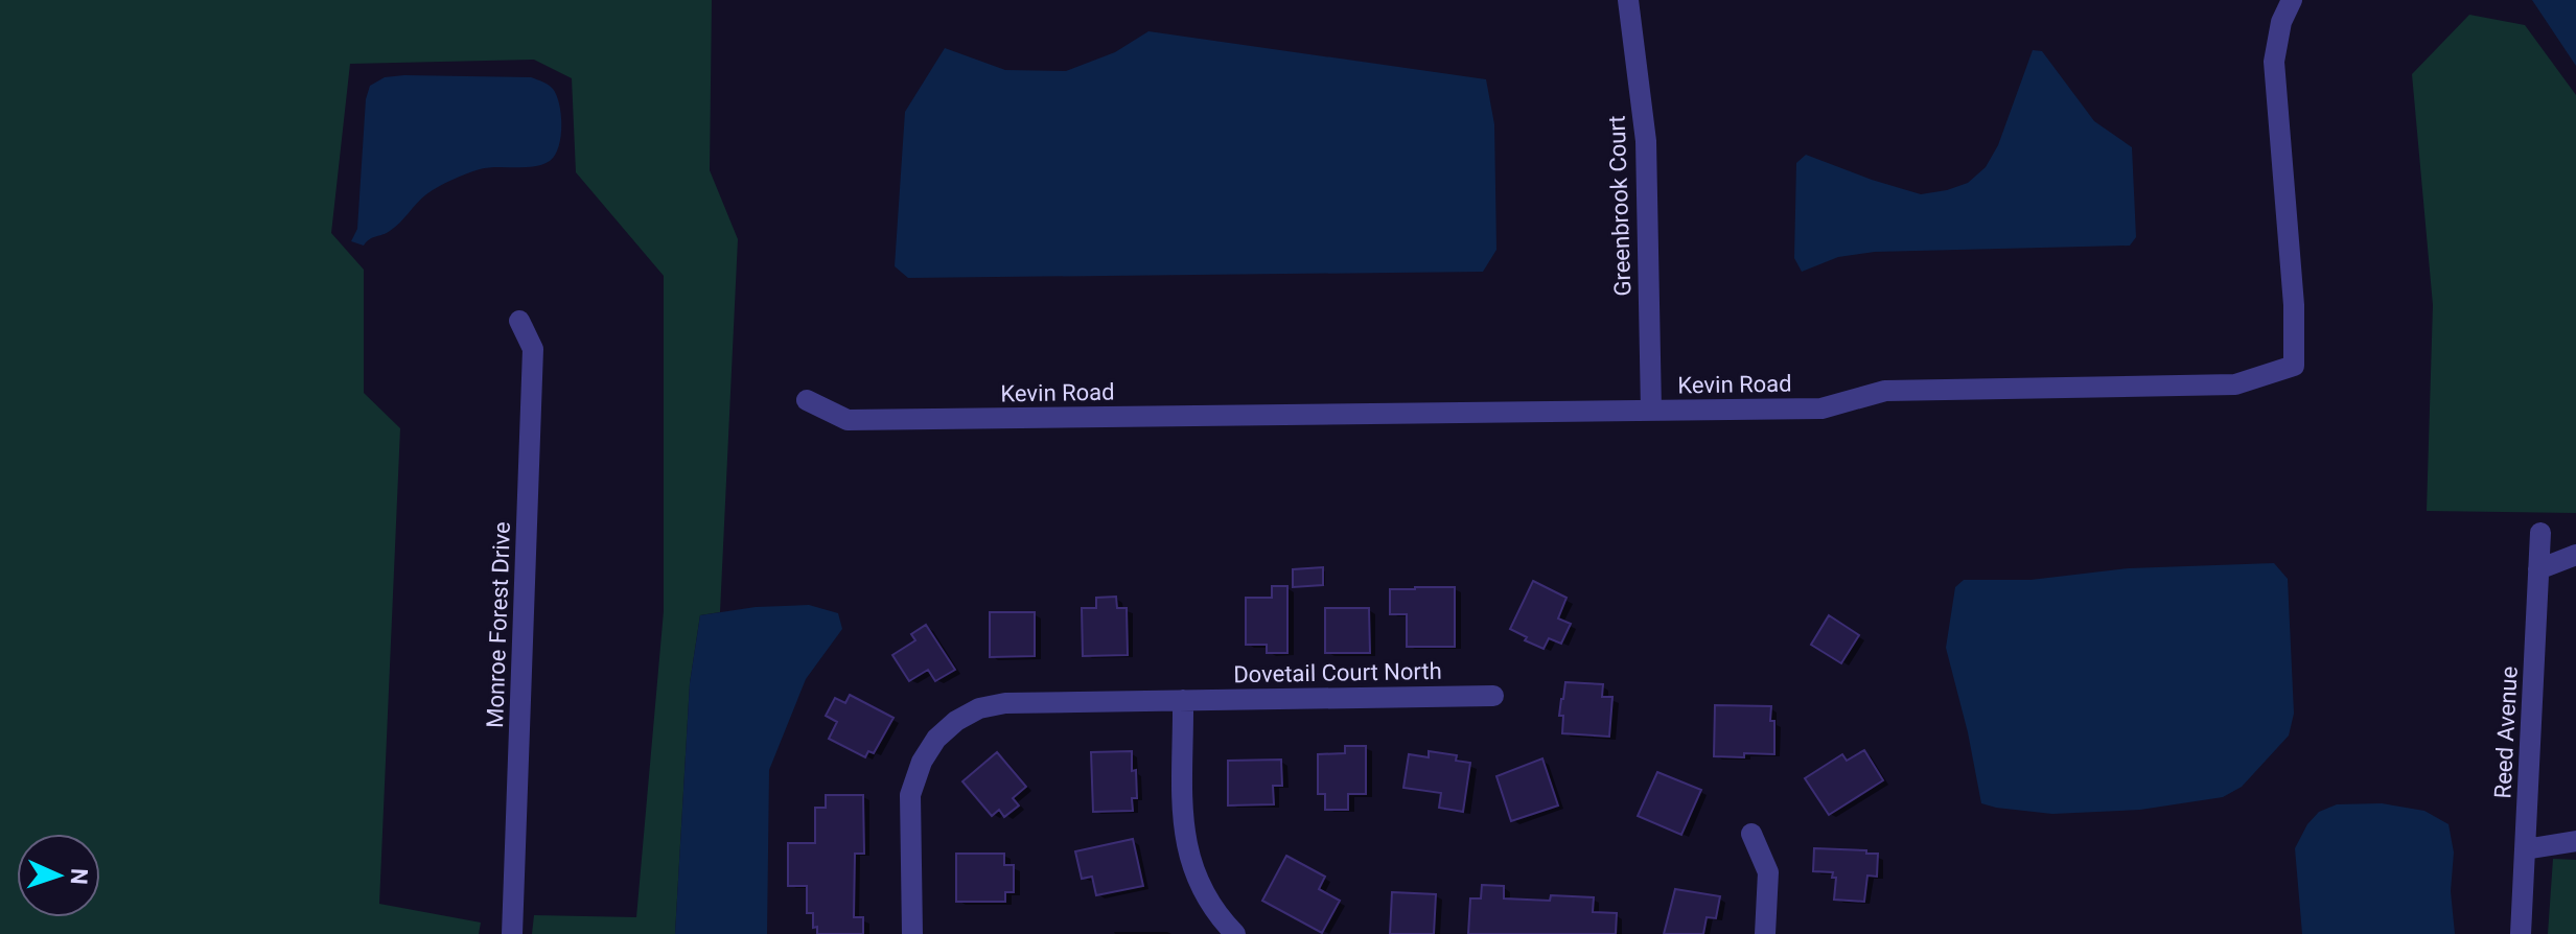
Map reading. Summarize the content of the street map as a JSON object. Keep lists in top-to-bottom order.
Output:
{
  "streets": {
    "street": [
      "Greenbrook Court",
      "Kevin Road",
      "Monroe Forest Drive",
      "Dovetail Court North",
      "Reed Avenue"
    ]
  },
  "crossings": [
    ["Greenbrook Court", "Kevin Road"]
  ],
  "north": "right"
}
